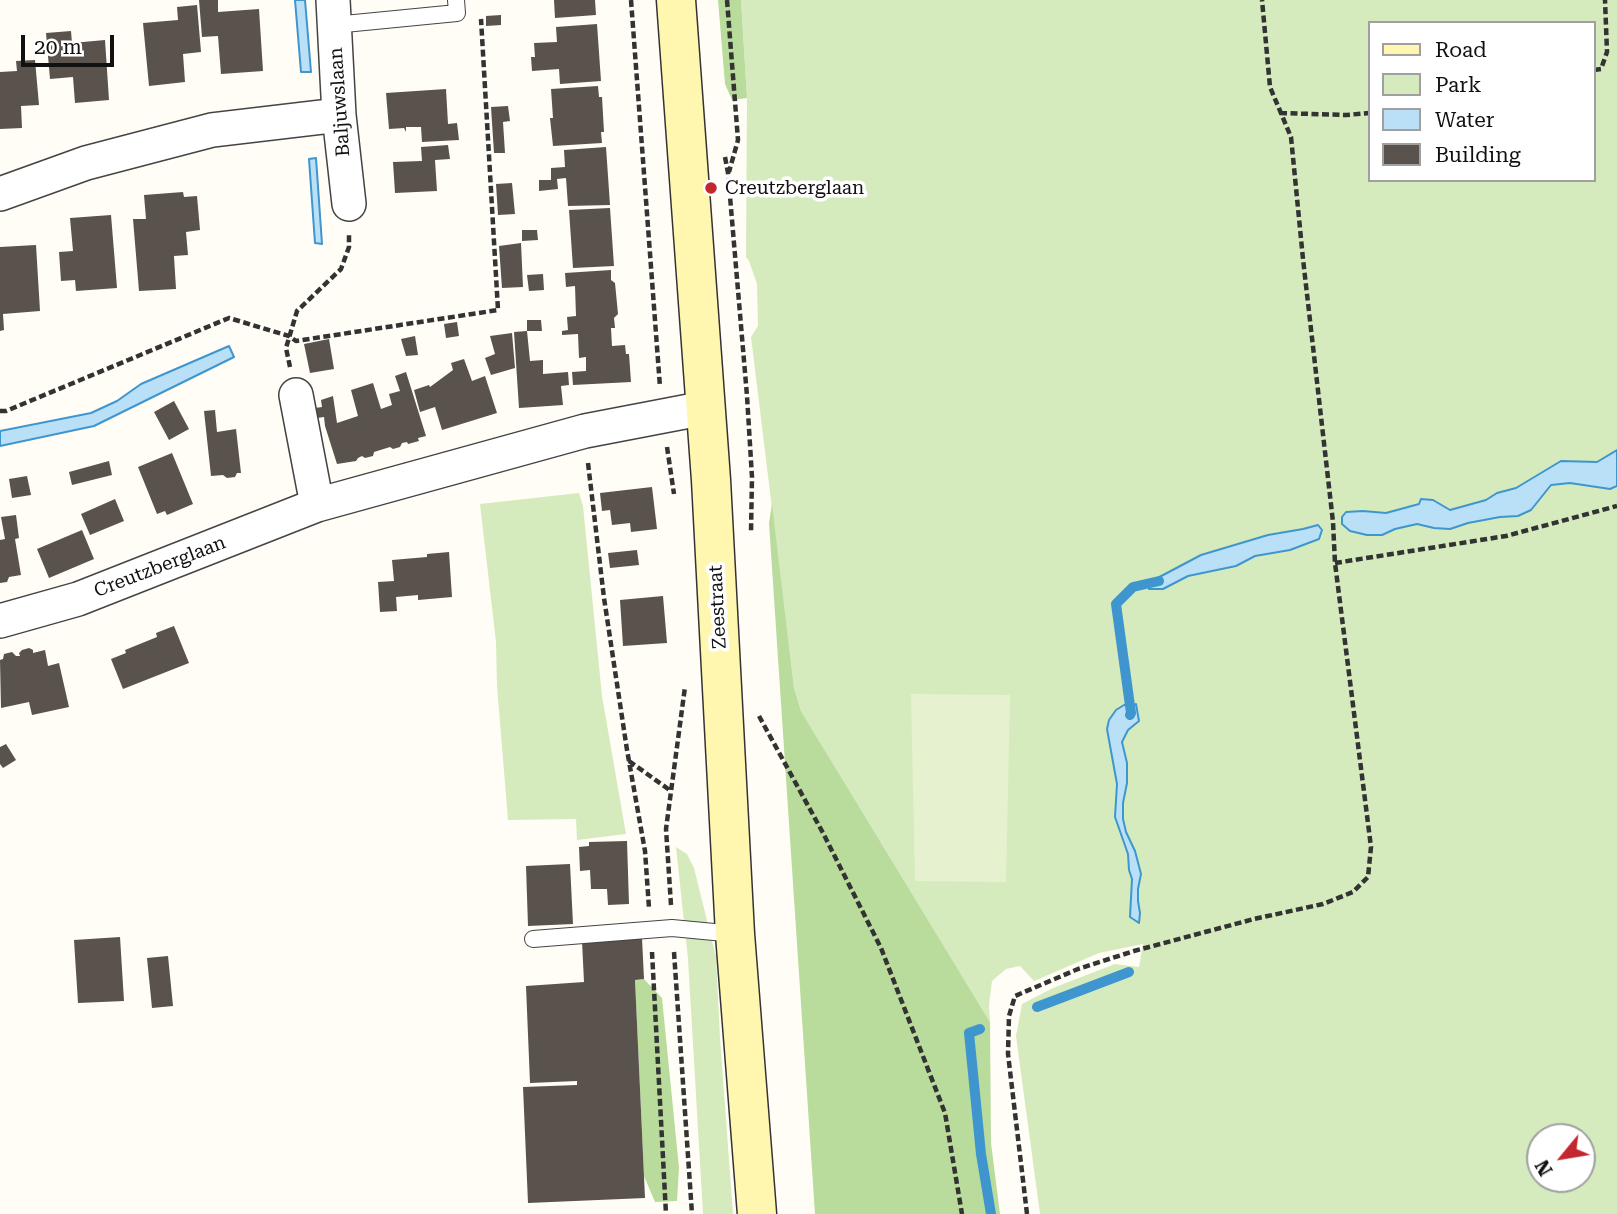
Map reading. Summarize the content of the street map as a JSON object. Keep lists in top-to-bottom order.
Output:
{
  "streets": {
    "main road": ["Zeestraat"],
    "street": ["Baljuwslaan", "Creutzberglaan"]
  },
  "crossings": [
    ["Creutzberglaan", "Zeestraat"]
  ],
  "places": ["Creutzberglaan"],
  "legend": [
    "Road",
    "Park",
    "Water",
    "Building"
  ],
  "scale_bar": "20 m",
  "north": "bottom left"
}
